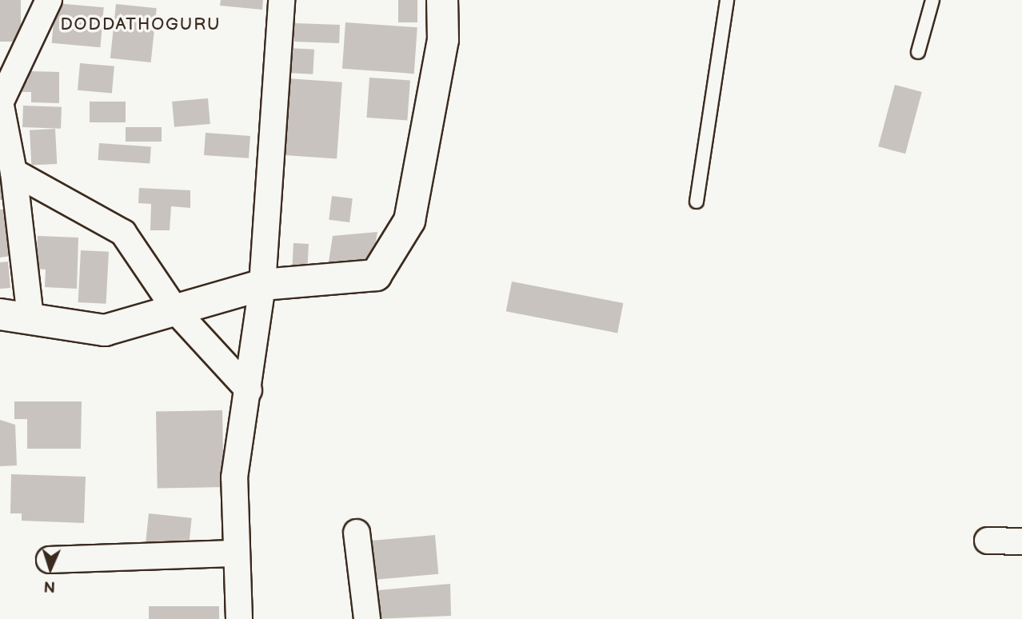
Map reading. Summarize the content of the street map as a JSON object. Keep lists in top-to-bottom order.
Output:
{
  "districts": ["DODDATHOGURU"],
  "north": "bottom"
}
